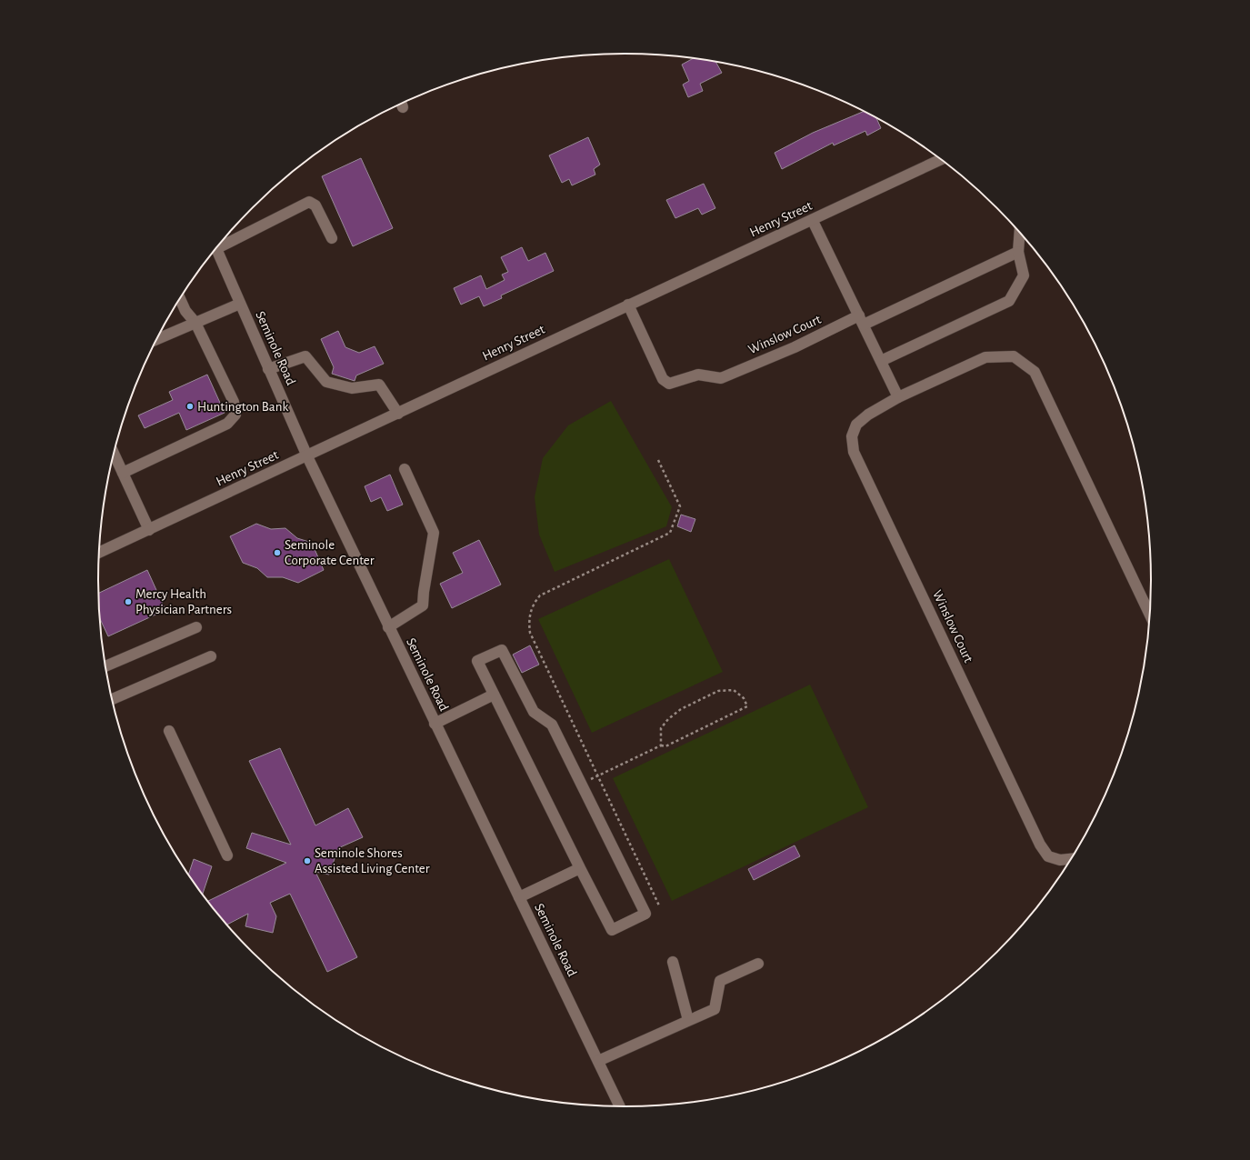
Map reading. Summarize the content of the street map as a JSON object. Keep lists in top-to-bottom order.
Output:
{
  "streets": {
    "street": ["Henry Street", "Winslow Court", "Seminole Road"]
  },
  "crossings": [
    ["Henry Street", "Winslow Court"],
    ["Henry Street", "Seminole Road"]
  ],
  "places": [
    "Huntington Bank",
    "Seminole Corporate Center",
    "Mercy Health Physician Partners",
    "Seminole Shores Assisted Living Center"
  ]
}
